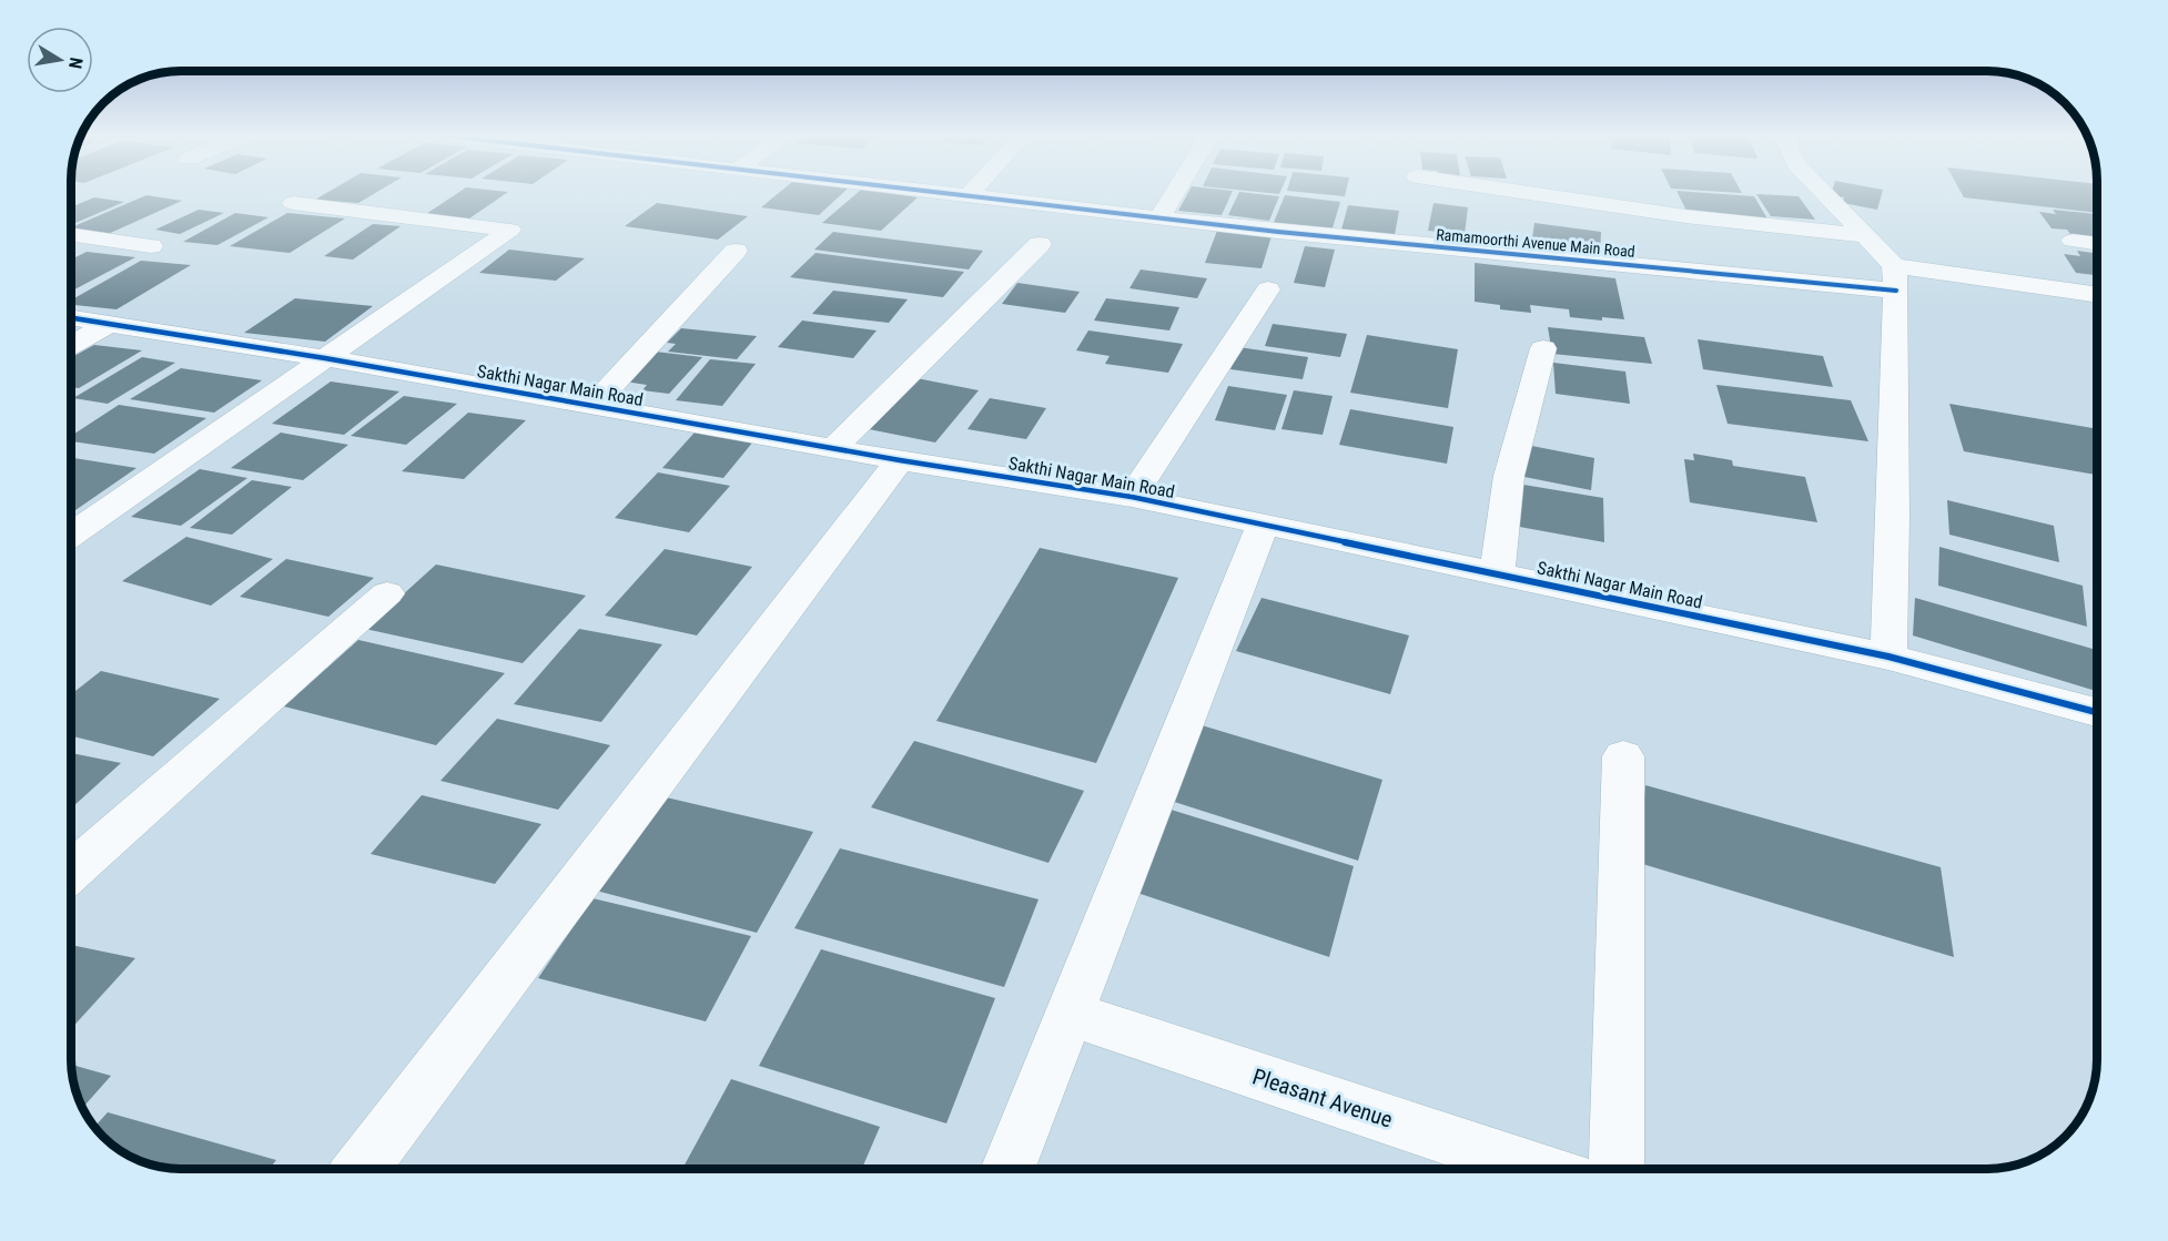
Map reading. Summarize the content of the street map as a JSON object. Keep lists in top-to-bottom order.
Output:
{
  "streets": {
    "street": ["Ramamoorthi Avenue Main Road", "Sakthi Nagar Main Road", "Pleasant Avenue"]
  },
  "north": "right"
}
